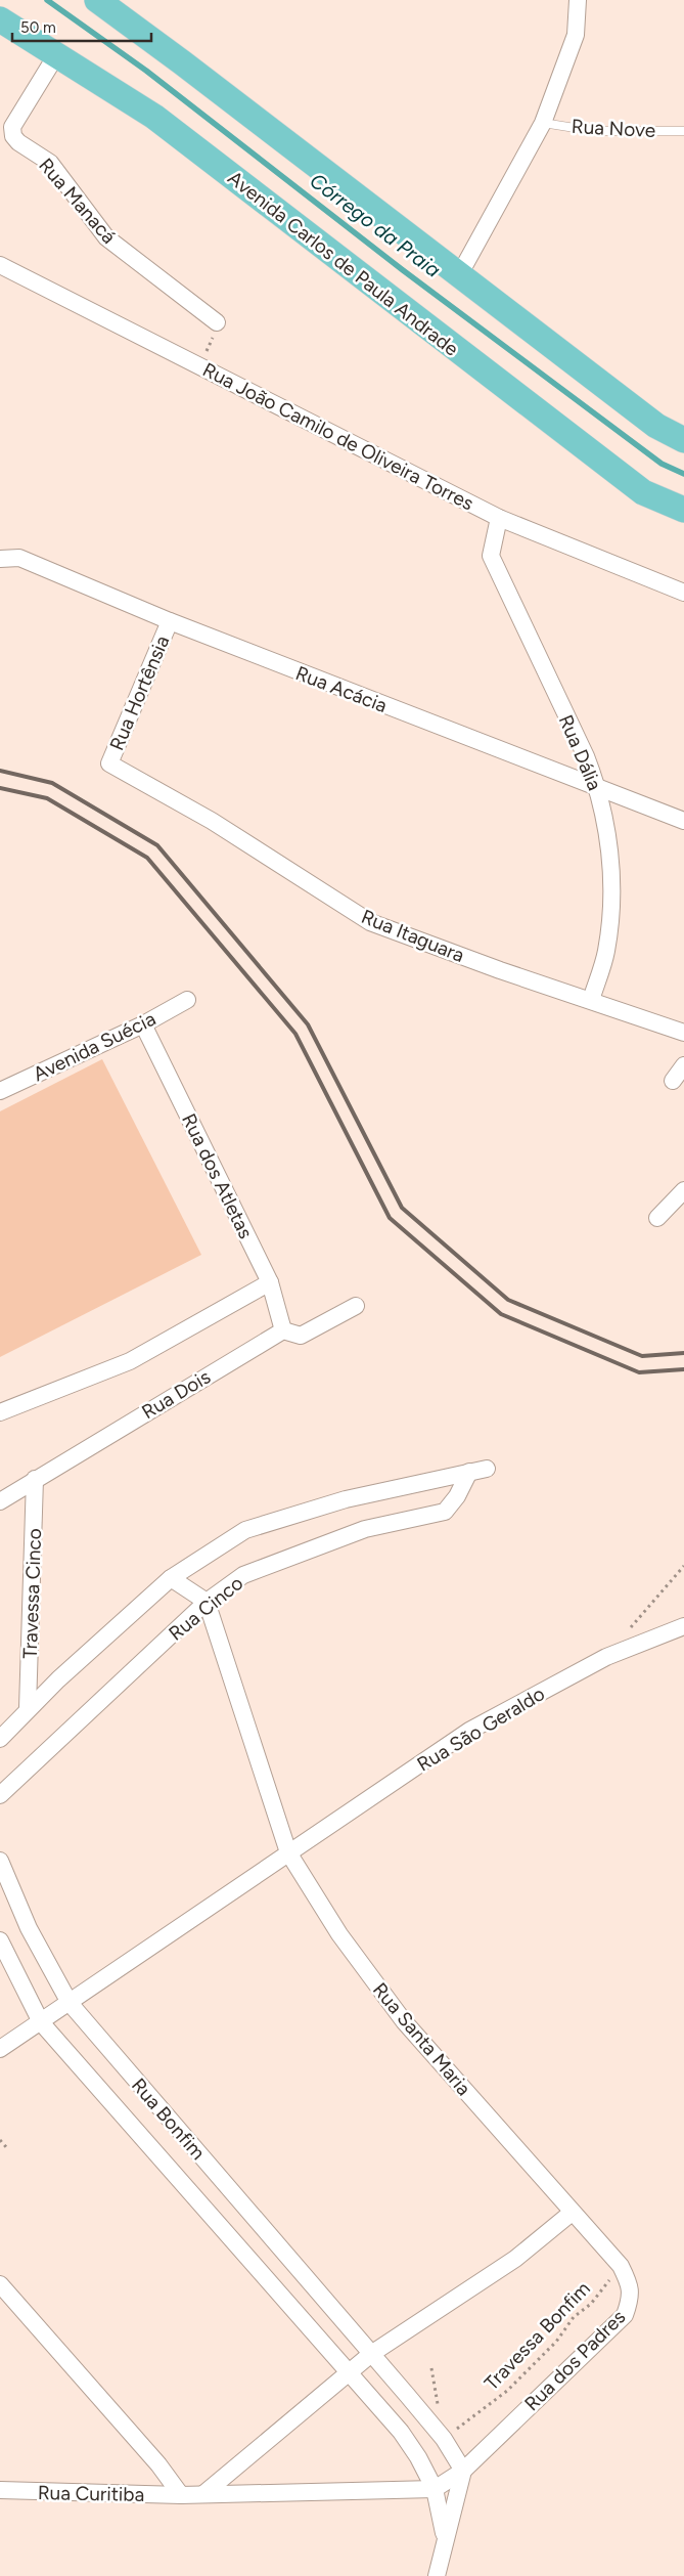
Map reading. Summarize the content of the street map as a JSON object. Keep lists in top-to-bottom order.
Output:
{
  "streets": {
    "main road": ["Avenida Carlos de Paula Andrade"],
    "street": [
      "Rua Manacá",
      "Rua João Camilo de Oliveira Torres",
      "Rua Acácia",
      "Rua Hortênsia",
      "Rua Dália",
      "Rua Itaguara",
      "Avenida Suécia",
      "Rua dos Atletas",
      "Rua Dois",
      "Travessa Cinco",
      "Rua Cinco",
      "Rua São Geraldo",
      "Rua Santa Maria",
      "Rua Bonfim",
      "Rua dos Padres",
      "Rua Curitiba"
    ],
    "lane": ["Rua Nove"],
    "path": ["Travessa Bonfim"]
  },
  "crossings": [
    ["Rua Manacá", "Avenida Carlos de Paula Andrade"],
    ["Rua João Camilo de Oliveira Torres", "Rua Dália"],
    ["Rua Acácia", "Rua Hortênsia"],
    ["Rua Acácia", "Rua Dália"],
    ["Rua Hortênsia", "Rua Itaguara"],
    ["Rua Dália", "Rua Itaguara"],
    ["Avenida Suécia", "Rua dos Atletas"],
    ["Rua dos Atletas", "Rua Dois"],
    ["Rua Dois", "Travessa Cinco"],
    ["Travessa Cinco", "Rua Cinco"],
    ["Rua Cinco", "Rua Santa Maria"],
    ["Rua São Geraldo", "Rua Santa Maria"],
    ["Rua Santa Maria", "Rua dos Padres"],
    ["Rua Bonfim", "Travessa Bonfim"],
    ["Rua Bonfim", "Rua dos Padres"],
    ["Rua Bonfim", "Rua Curitiba"],
    ["Travessa Bonfim", "Rua dos Padres"],
    ["Rua dos Padres", "Rua Curitiba"]
  ],
  "water": ["Córrego da Praia"],
  "scale_bar": "50 m"
}
